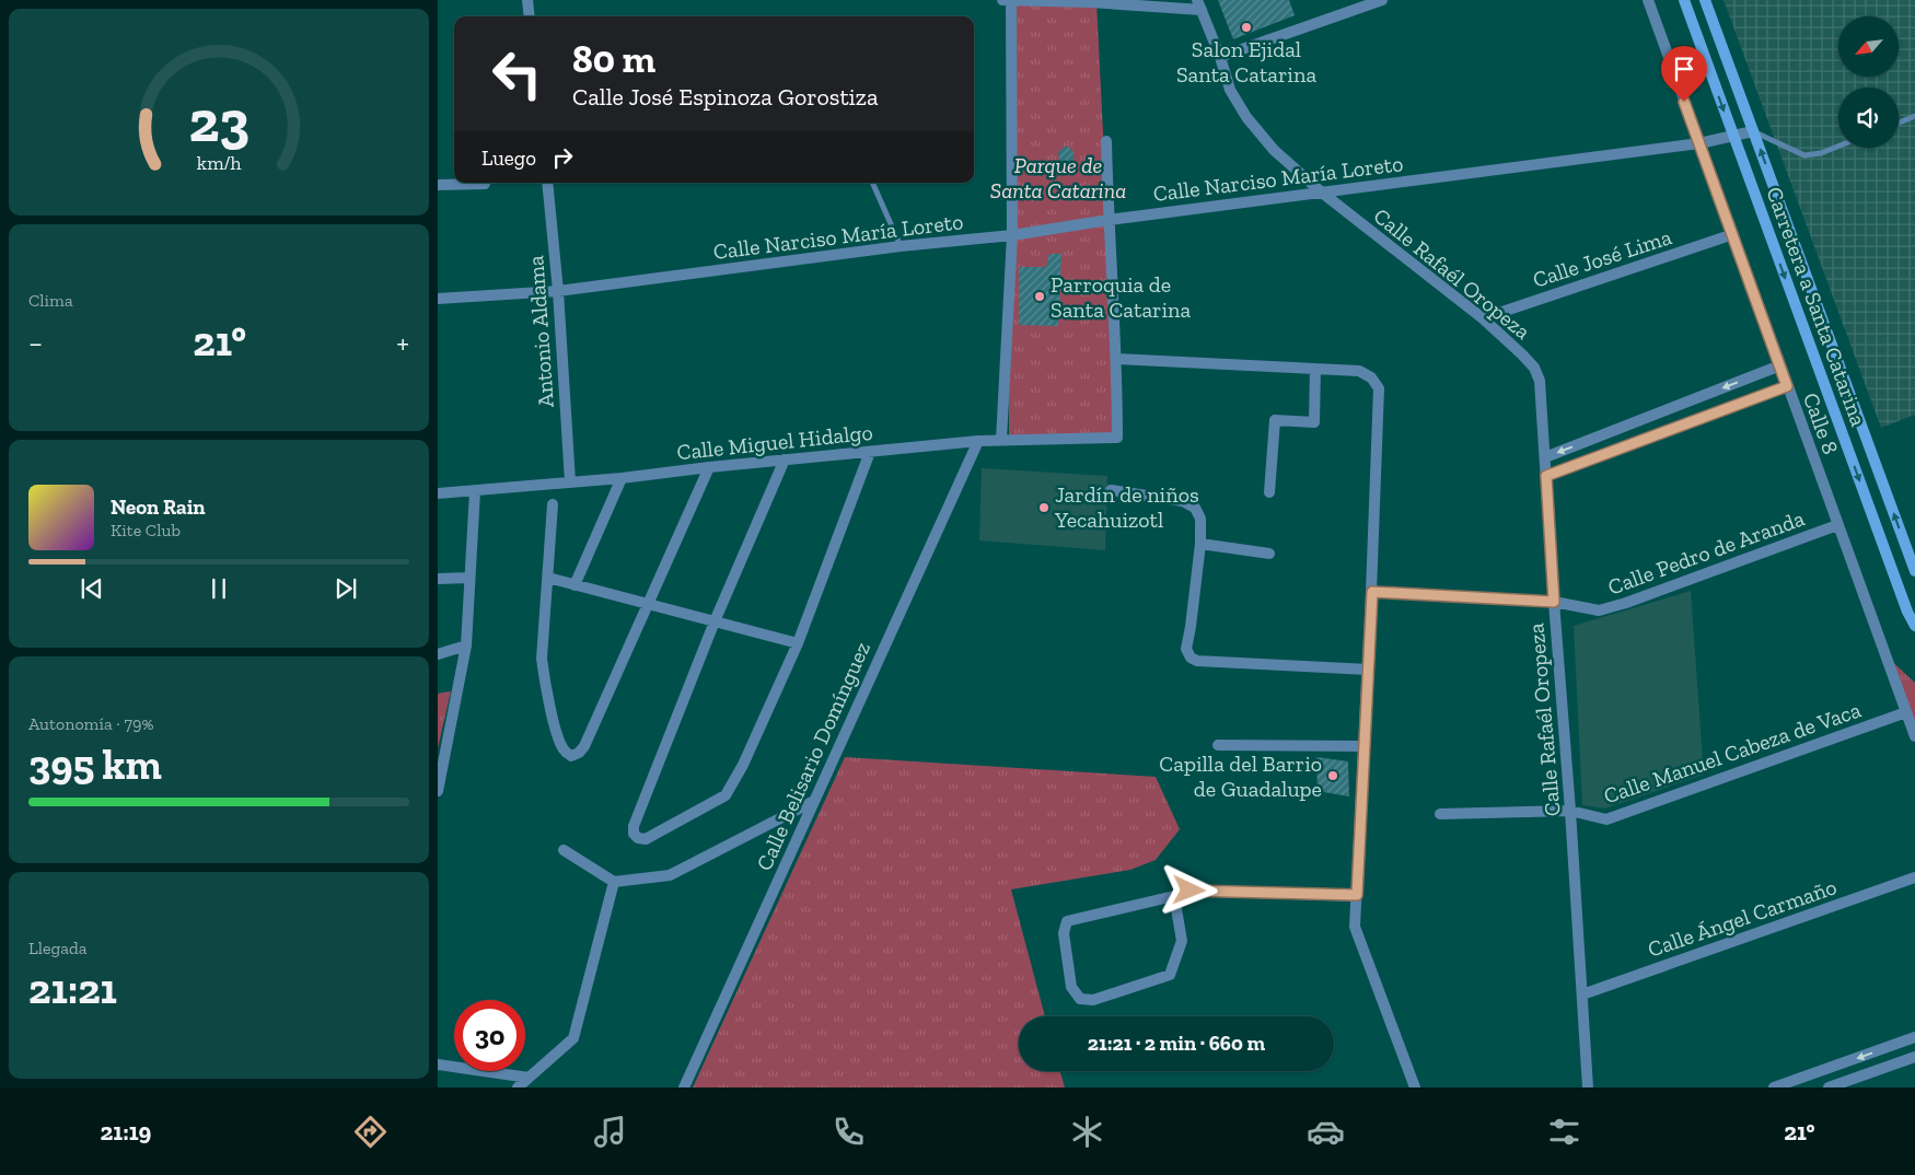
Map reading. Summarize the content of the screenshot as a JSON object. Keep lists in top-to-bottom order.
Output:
{
  "streets": {
    "main road": ["Carretera a Santa Catarina"],
    "street": [
      "Calle Narciso María Loreto",
      "Calle José Lima",
      "Calle Rafaél Oropeza",
      "Antonio Aldama",
      "Calle 8",
      "Calle Miguel Hidalgo",
      "Calle Pedro de Aranda",
      "Calle Manuel Cabeza de Vaca",
      "Calle Belisario Domínguez",
      "Calle Ángel Carmaño"
    ]
  },
  "crossings": [
    ["Calle Narciso María Loreto", "Calle Rafaél Oropeza"],
    ["Calle Narciso María Loreto", "Carretera a Santa Catarina"],
    ["Calle Narciso María Loreto", "Antonio Aldama"],
    ["Calle Narciso María Loreto", "Calle 8"],
    ["Calle José Lima", "Calle Rafaél Oropeza"],
    ["Calle José Lima", "Calle 8"],
    ["Calle Rafaél Oropeza", "Calle Pedro de Aranda"],
    ["Calle Rafaél Oropeza", "Calle Manuel Cabeza de Vaca"],
    ["Calle Rafaél Oropeza", "Calle Ángel Carmaño"],
    ["Antonio Aldama", "Calle Miguel Hidalgo"],
    ["Calle 8", "Calle Pedro de Aranda"],
    ["Calle 8", "Calle Manuel Cabeza de Vaca"],
    ["Calle Miguel Hidalgo", "Calle Belisario Domínguez"]
  ],
  "parks": ["Parque de Santa Catarina"],
  "places": [
    "Salon Ejidal Santa Catarina",
    "Parroquia de Santa Catarina",
    "Jardín de niños Yecahuizotl",
    "Capilla del Barrio de Guadalupe"
  ],
  "north": "bottom left",
  "page": {
    "turn": ["80 m", "Calle José Espinoza Gorostiza"],
    "then": "Luego",
    "tile": [
      "Clima",
      ["Autonomía · 79%", "395 km"],
      ["Llegada", "21:21"]
    ],
    "heat": ["−", "21°", "+"],
    "song": ["Neon Rain", "Kite Club"],
    "limit": "30",
    "trip": "21:21 · 2 min · 660 m",
    "tabs": ["21:19", "21°"],
    "gauge": ["23", "km/h"]
  }
}
